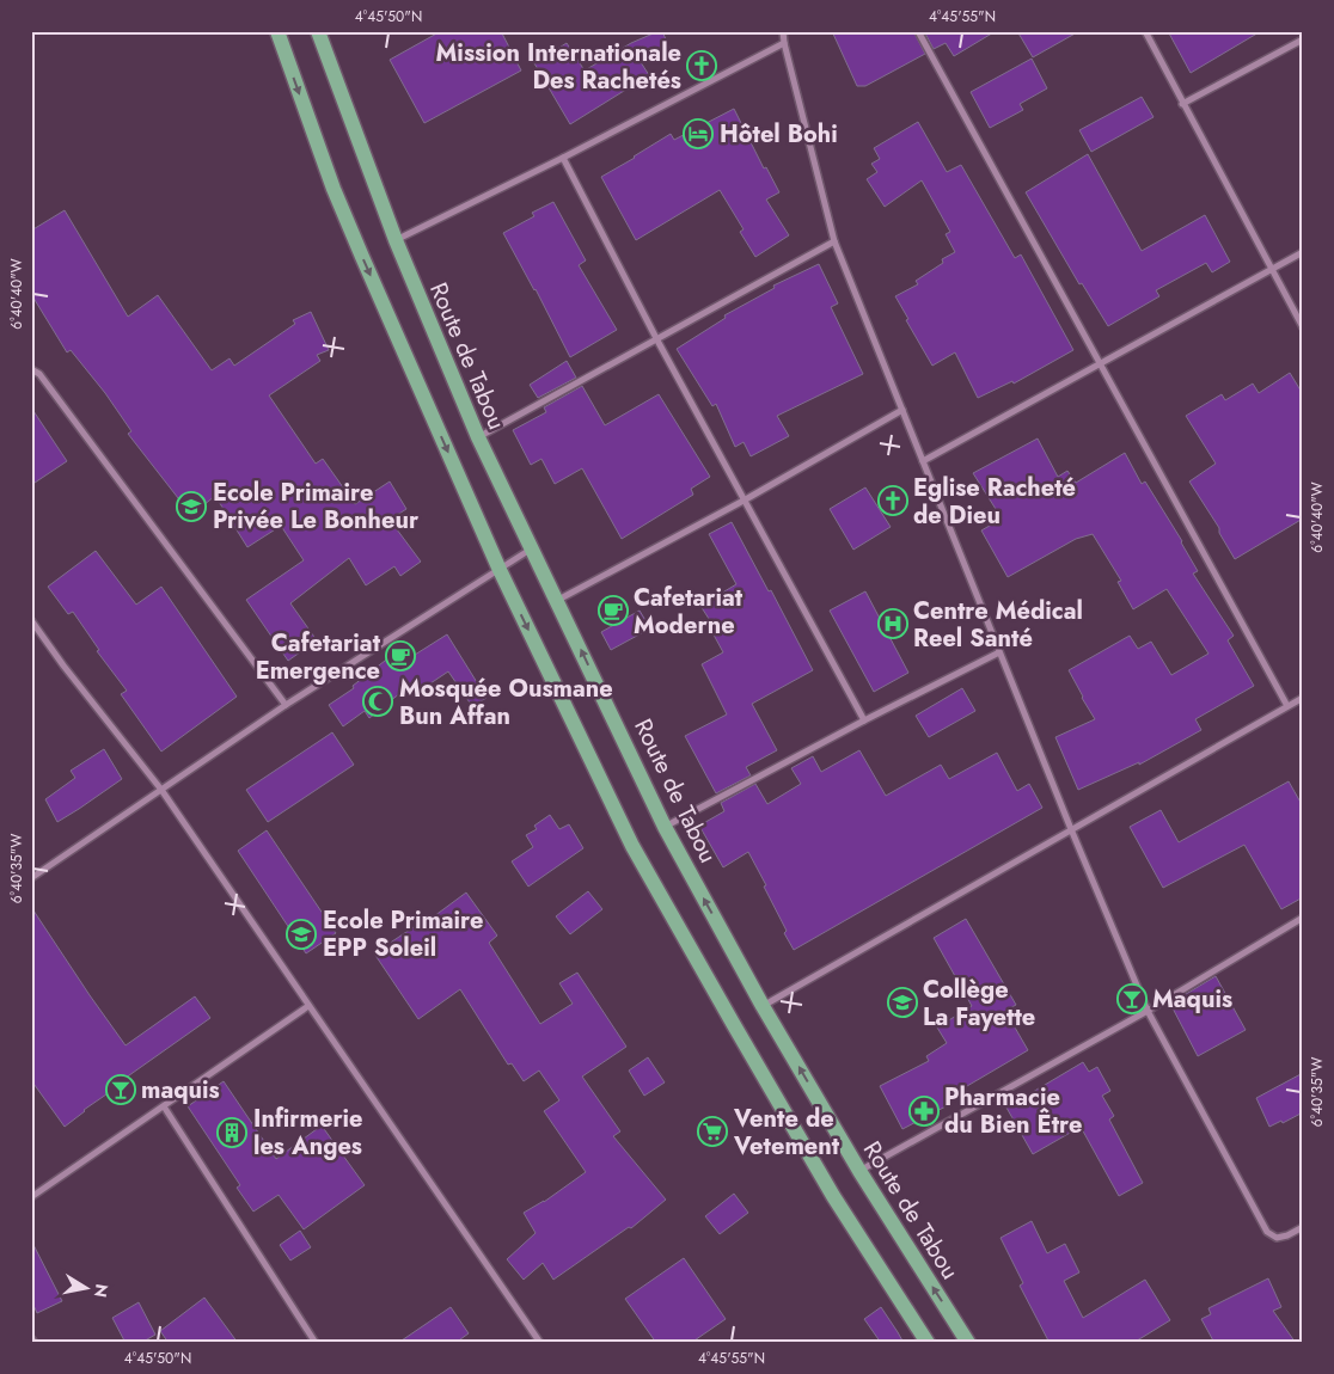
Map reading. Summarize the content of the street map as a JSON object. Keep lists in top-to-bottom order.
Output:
{
  "streets": {
    "main road": ["Route de Tabou"]
  },
  "places": {
    "church": ["Mission Internationale Des Rachetés", "Eglise Racheté de Dieu"],
    "hotel": ["Hôtel Bohi"],
    "school or university": ["Ecole Primaire Privée Le Bonheur", "Ecole Primaire EPP Soleil", "Collège La Fayette"],
    "cafe": ["Cafetariat Moderne", "Cafetariat Emergence"],
    "hospital": ["Centre Médical Reel Santé"],
    "mosque": ["Mosquée Ousmane Bun Affan"],
    "bar": ["Maquis", "maquis"],
    "pharmacy": ["Pharmacie du Bien Être"],
    "supermarket": ["Vente de Vetement"],
    "building": ["Infirmerie les Anges"]
  },
  "north": "right",
  "coordinates": [
    "4°45'50\"N",
    "4°45'55\"N",
    "6°40'40\"W",
    "6°40'35\"W"
  ]
}
